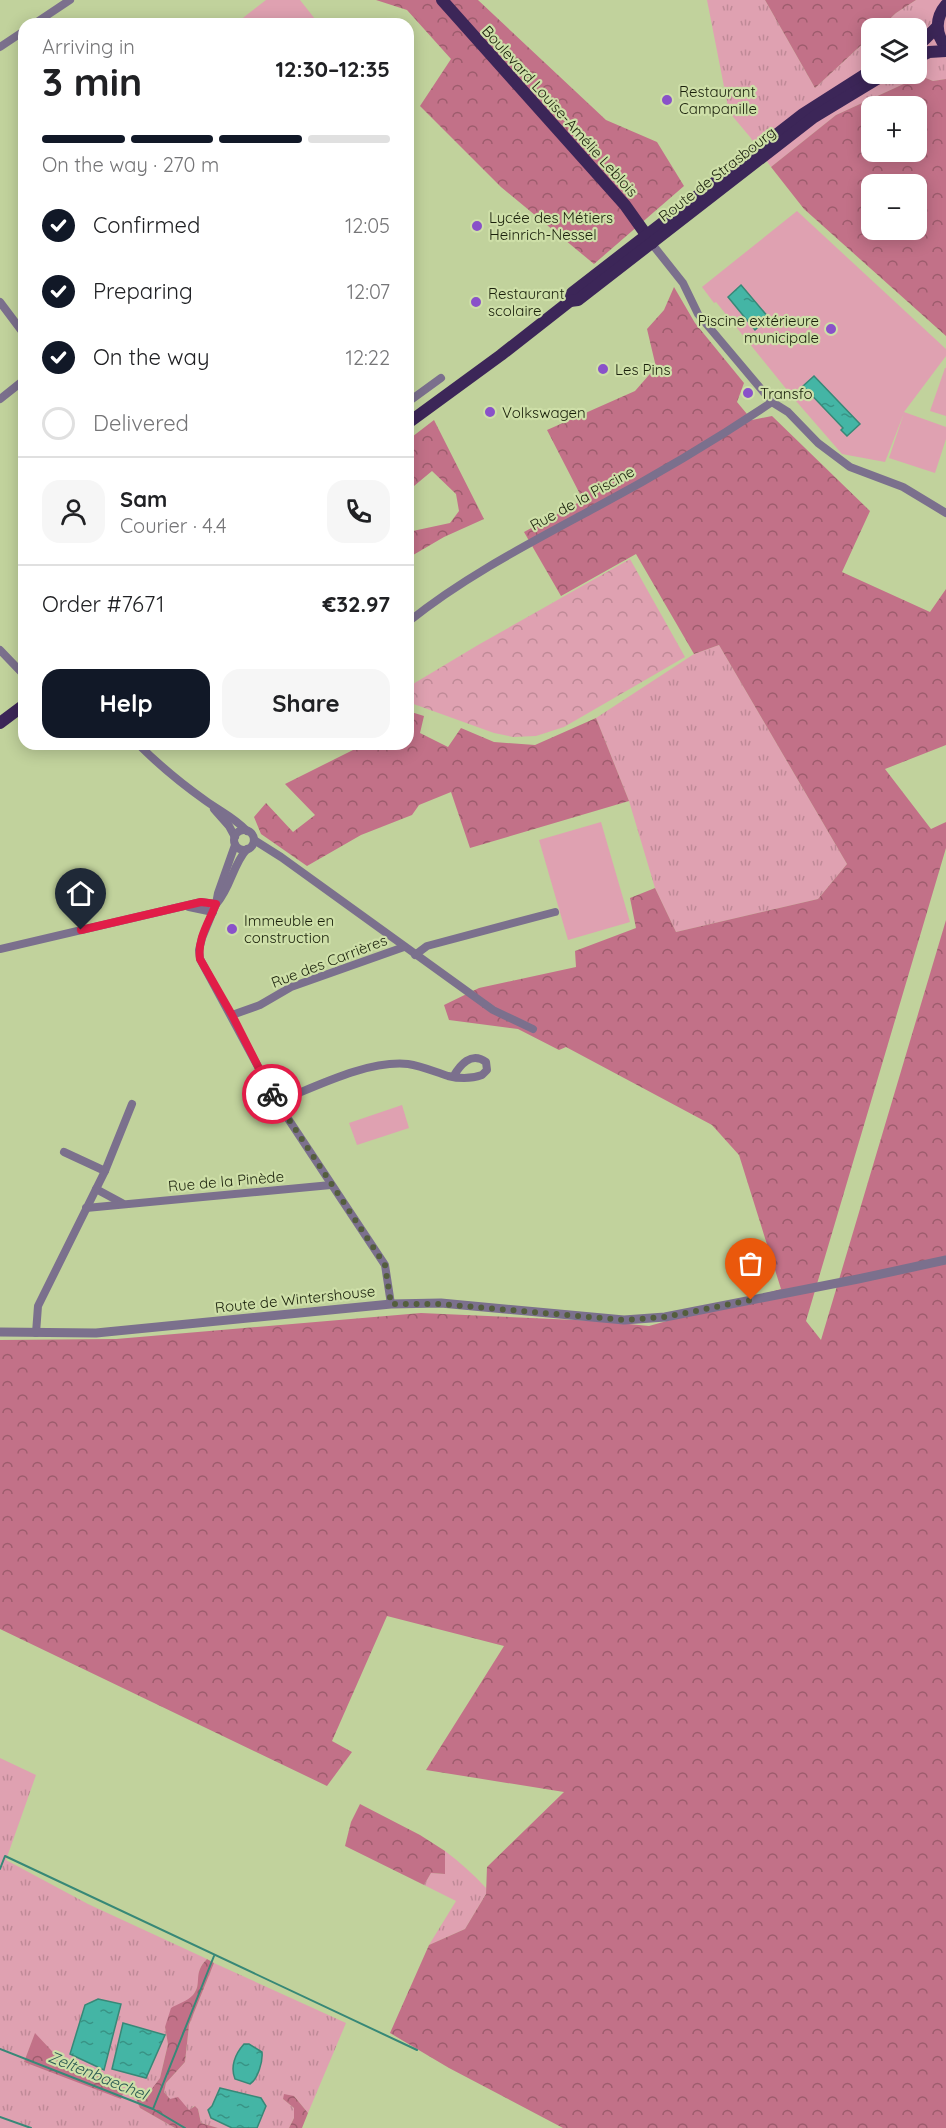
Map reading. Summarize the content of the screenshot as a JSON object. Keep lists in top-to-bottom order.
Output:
{
  "streets": {
    "main road": ["Boulevard Louise-Amélie Leblois", "Route de Strasbourg"],
    "street": [
      "Rue de la Piscine",
      "Rue des Carrières",
      "Rue de la Pinède",
      "Route de Wintershouse"
    ]
  },
  "crossings": [
    ["Boulevard Louise-Amélie Leblois", "Route de Strasbourg"]
  ],
  "water": ["Zeltenbaechel"],
  "places": [
    "Restaurant Campanille",
    "Lycée des Métiers Heinrich-Nessel",
    "Restaurant scolaire",
    "Piscine extérieure municipale",
    "Les Pins",
    "Transfo",
    "Volkswagen",
    "Immeuble en construction"
  ],
  "page": {
    "map_buttons": ["+", "−"],
    "heading": ["3 min", "Arriving in", "12:30–12:35"],
    "panel": [
      "Sam",
      "Courier · 4.4",
      "Order #7671",
      "€32.97"
    ],
    "bar": "On the way · 270 m",
    "list": [
      ["Confirmed", "12:05"],
      ["Preparing", "12:07"],
      ["On the way", "12:22"],
      "Delivered"
    ],
    "buttons": ["Help", "Share"]
  }
}
